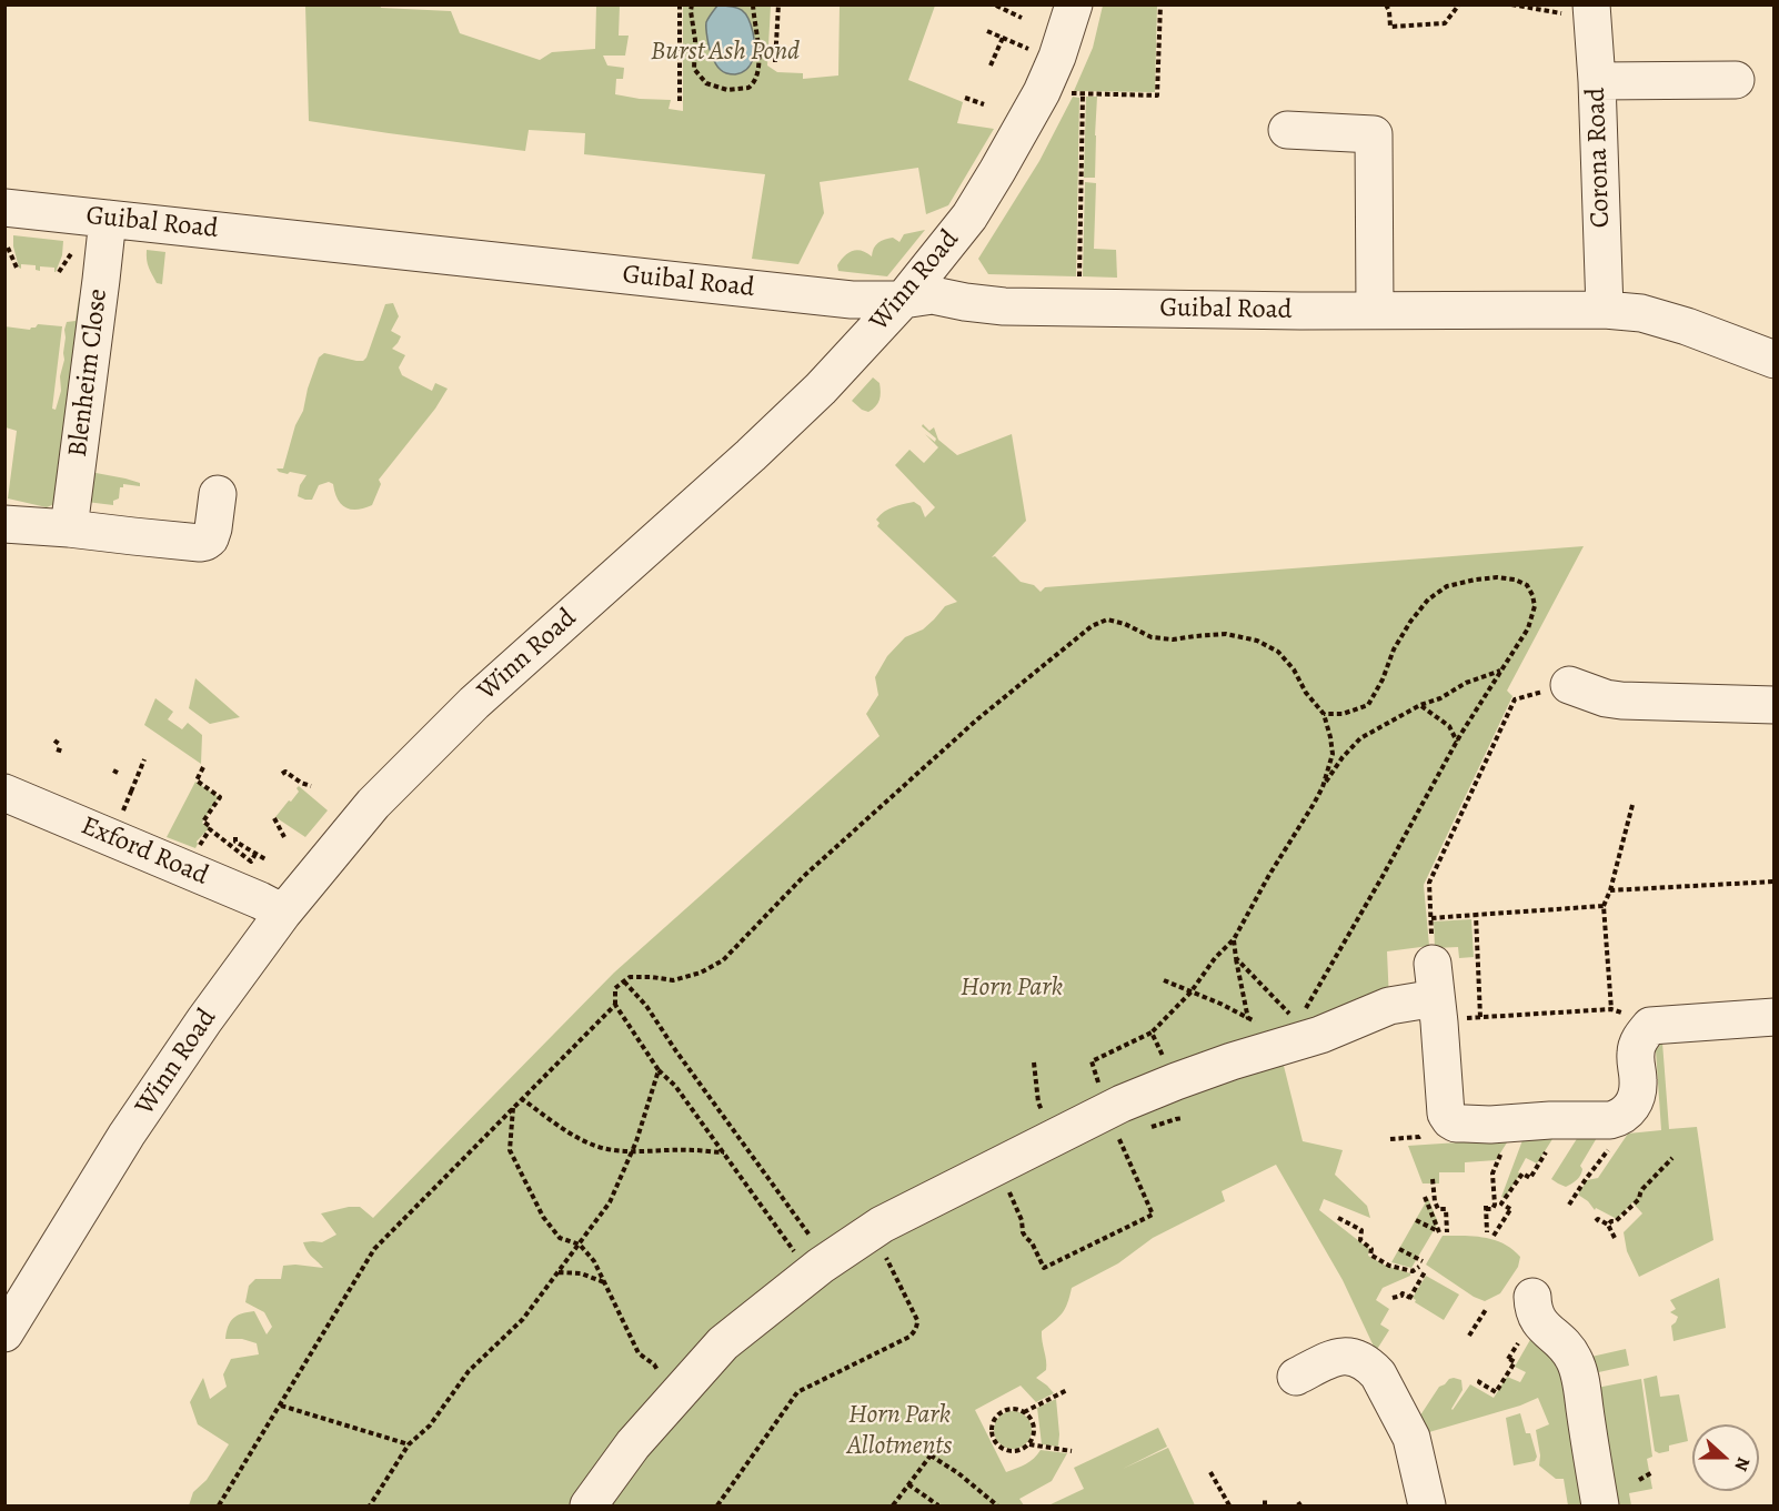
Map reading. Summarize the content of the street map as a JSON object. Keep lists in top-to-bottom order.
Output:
{
  "streets": {
    "street": [
      "Corona Road",
      "Guibal Road",
      "Winn Road",
      "Blenheim Close",
      "Exford Road"
    ]
  },
  "crossings": [
    ["Corona Road", "Guibal Road"],
    ["Guibal Road", "Winn Road"],
    ["Guibal Road", "Blenheim Close"],
    ["Winn Road", "Exford Road"]
  ],
  "parks": ["Burst Ash Pond", "Horn Park", "Horn Park Allotments"],
  "north": "right"
}
